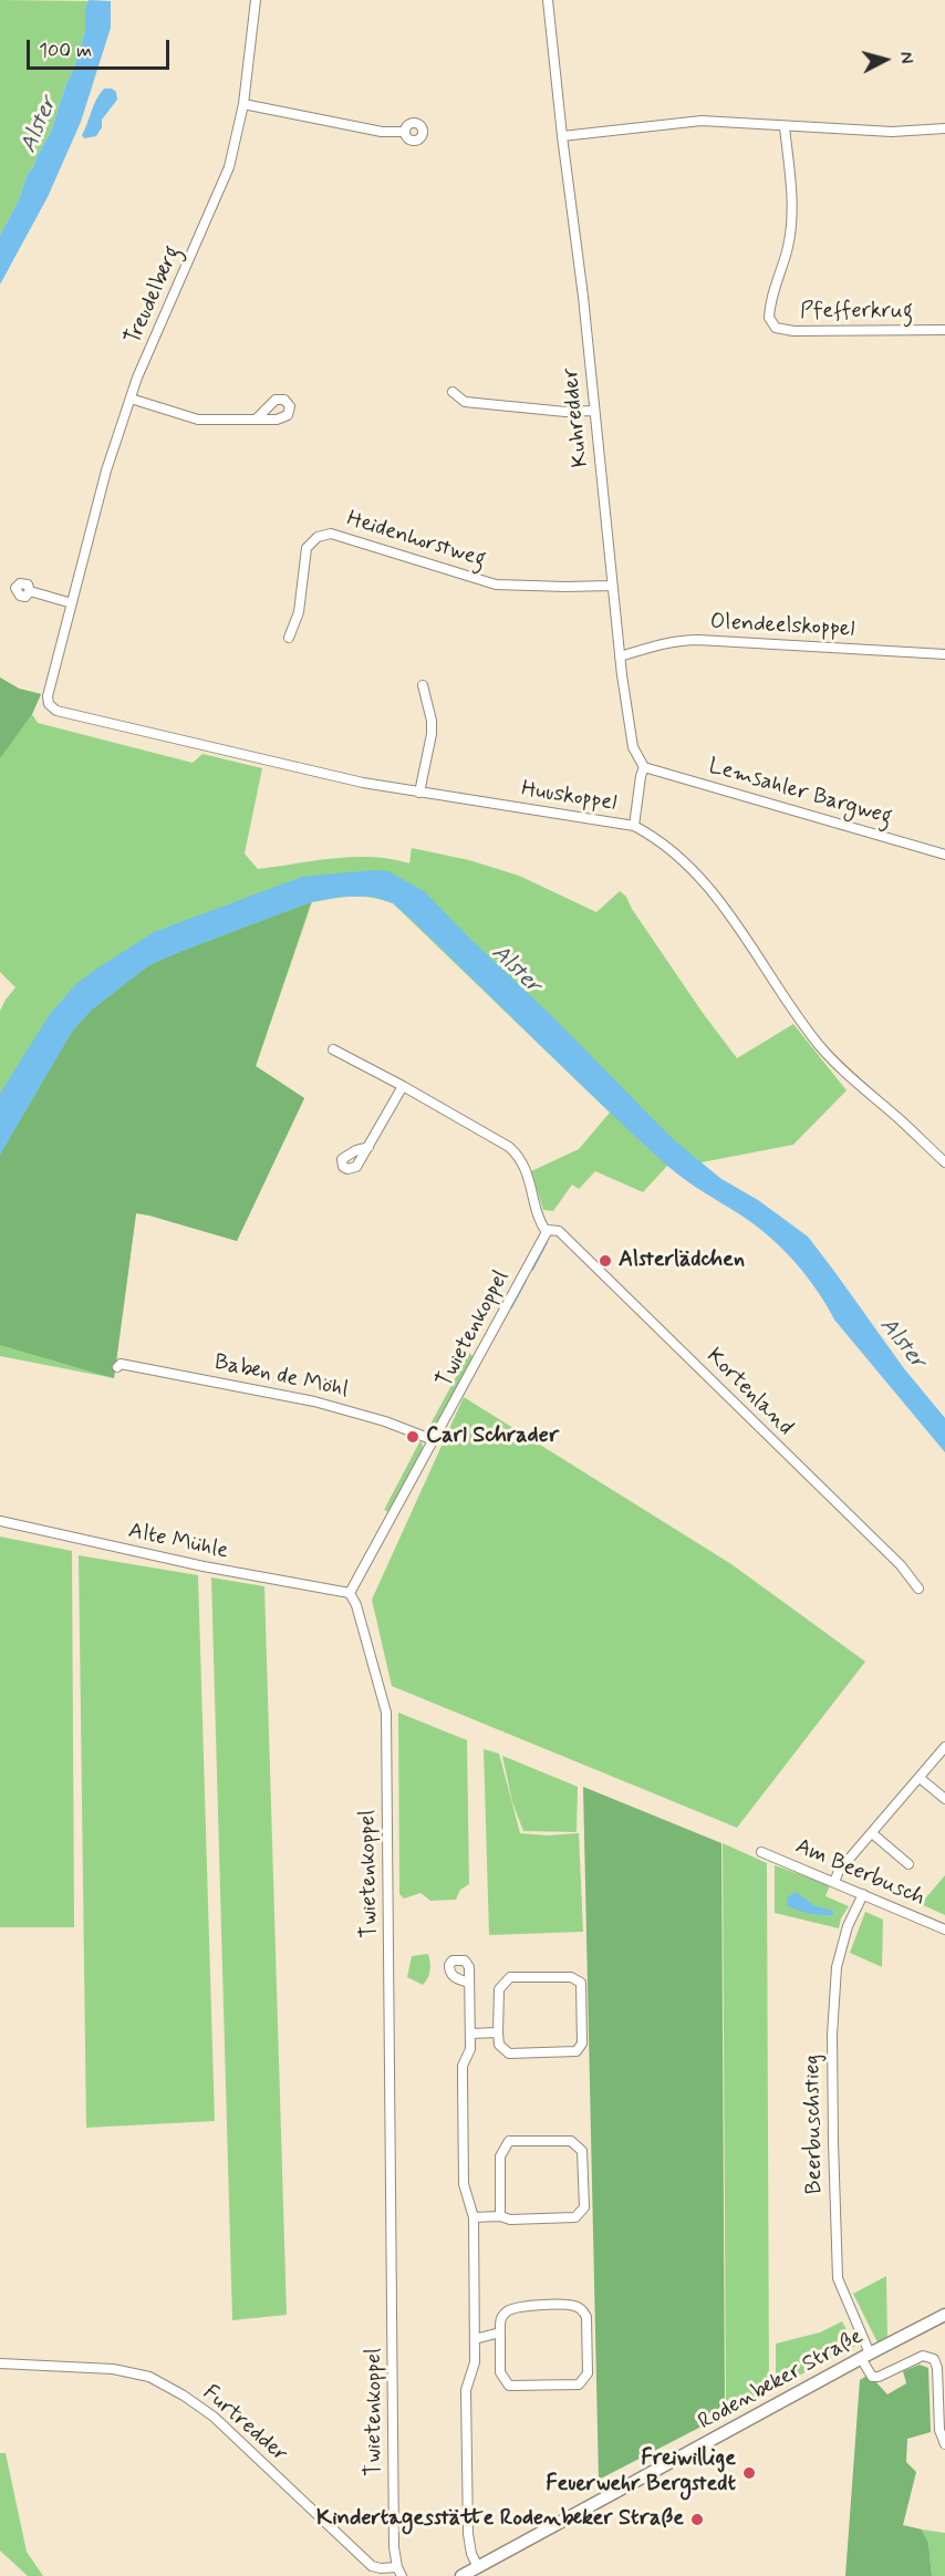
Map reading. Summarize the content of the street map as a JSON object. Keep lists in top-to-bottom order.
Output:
{
  "streets": {
    "street": [
      "Treudelberg",
      "Pfefferkrug",
      "Kuhredder",
      "Heidenhorstweg",
      "Olendeelskoppel",
      "Lemsahler Bargweg",
      "Huuskoppel",
      "Twietenkoppel",
      "Baben de Möhl",
      "Kortenland",
      "Alte Mühle",
      "Am Beerbusch",
      "Beerbuschstieg",
      "Rodenbeker Straße",
      "Furtredder"
    ]
  },
  "crossings": [
    ["Treudelberg", "Huuskoppel"],
    ["Kuhredder", "Heidenhorstweg"],
    ["Kuhredder", "Olendeelskoppel"],
    ["Kuhredder", "Lemsahler Bargweg"],
    ["Twietenkoppel", "Baben de Möhl"],
    ["Twietenkoppel", "Kortenland"],
    ["Twietenkoppel", "Alte Mühle"],
    ["Twietenkoppel", "Furtredder"],
    ["Am Beerbusch", "Beerbuschstieg"],
    ["Beerbuschstieg", "Rodenbeker Straße"]
  ],
  "water": ["Alster"],
  "places": [
    "Alsterlädchen",
    "Carl Schrader",
    "Freiwillige Feuerwehr Bergstedt",
    "Kindertagesstätte Rodenbeker Straße"
  ],
  "scale_bar": "100 m",
  "north": "right"
}
